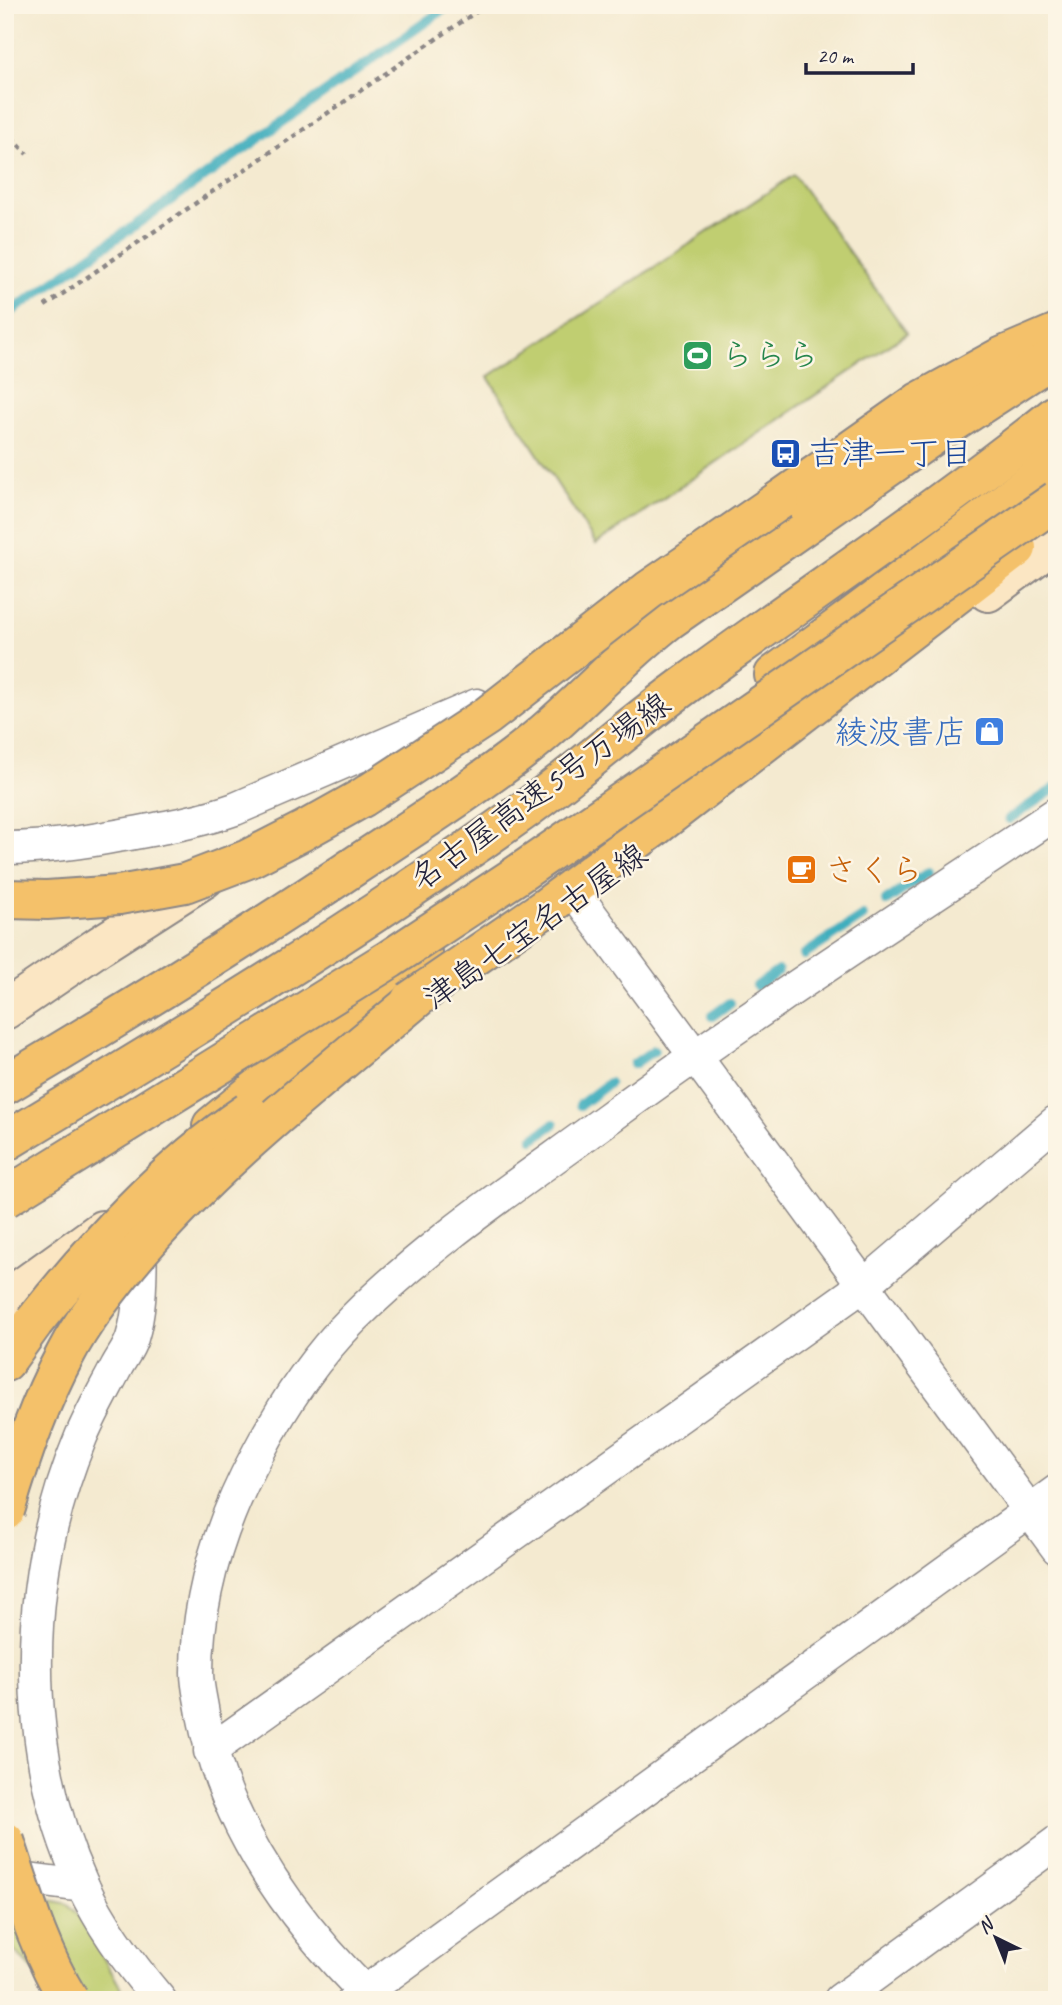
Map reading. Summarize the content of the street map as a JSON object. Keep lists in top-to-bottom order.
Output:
{
  "streets": {
    "highway": ["名古屋高速5号万場線"],
    "main road": ["津島七宝名古屋線"]
  },
  "places": {
    "sports": ["ららら"],
    "bus stop": ["吉津一丁目"],
    "shop": ["綾波書店"],
    "cafe": ["さくら"]
  },
  "scale_bar": "20 m",
  "north": "top left"
}
